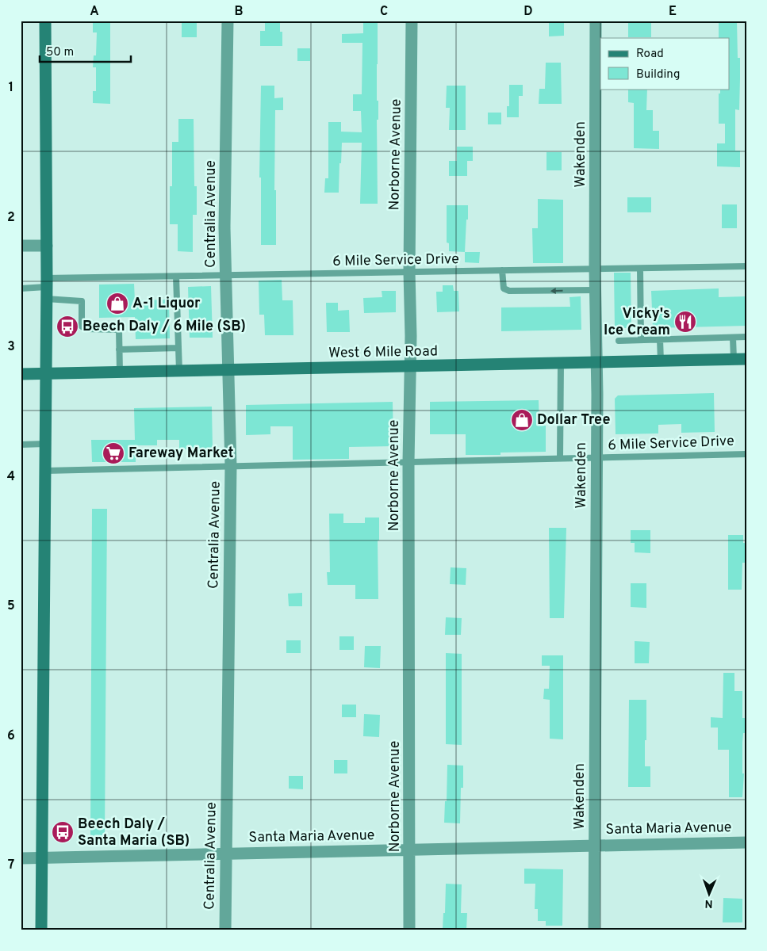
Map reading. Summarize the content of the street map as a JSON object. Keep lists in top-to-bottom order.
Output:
{
  "streets": {
    "main road": ["West 6 Mile Road"],
    "street": [
      "Norborne Avenue",
      "Wakenden",
      "Centralia Avenue",
      "Santa Maria Avenue"
    ],
    "lane": ["6 Mile Service Drive"]
  },
  "crossings": [
    ["Norborne Avenue", "6 Mile Service Drive"],
    ["Norborne Avenue", "West 6 Mile Road"],
    ["Norborne Avenue", "Santa Maria Avenue"],
    ["Wakenden", "6 Mile Service Drive"],
    ["Wakenden", "West 6 Mile Road"],
    ["Wakenden", "Santa Maria Avenue"],
    ["Centralia Avenue", "6 Mile Service Drive"],
    ["Centralia Avenue", "West 6 Mile Road"],
    ["Centralia Avenue", "Santa Maria Avenue"]
  ],
  "places": {
    "shop": ["A-1 Liquor", "Dollar Tree"],
    "restaurant": ["Vicky's Ice Cream"],
    "bus stop": ["Beech Daly / 6 Mile (SB)", "Beech Daly / Santa Maria (SB)"],
    "supermarket": ["Fareway Market"]
  },
  "legend": ["Road", "Building"],
  "scale_bar": "50 m",
  "north": "bottom",
  "grid": {
    "columns": [
      "A",
      "B",
      "C",
      "D",
      "E"
    ],
    "rows": [
      "1",
      "2",
      "3",
      "4",
      "5",
      "6",
      "7"
    ]
  }
}
